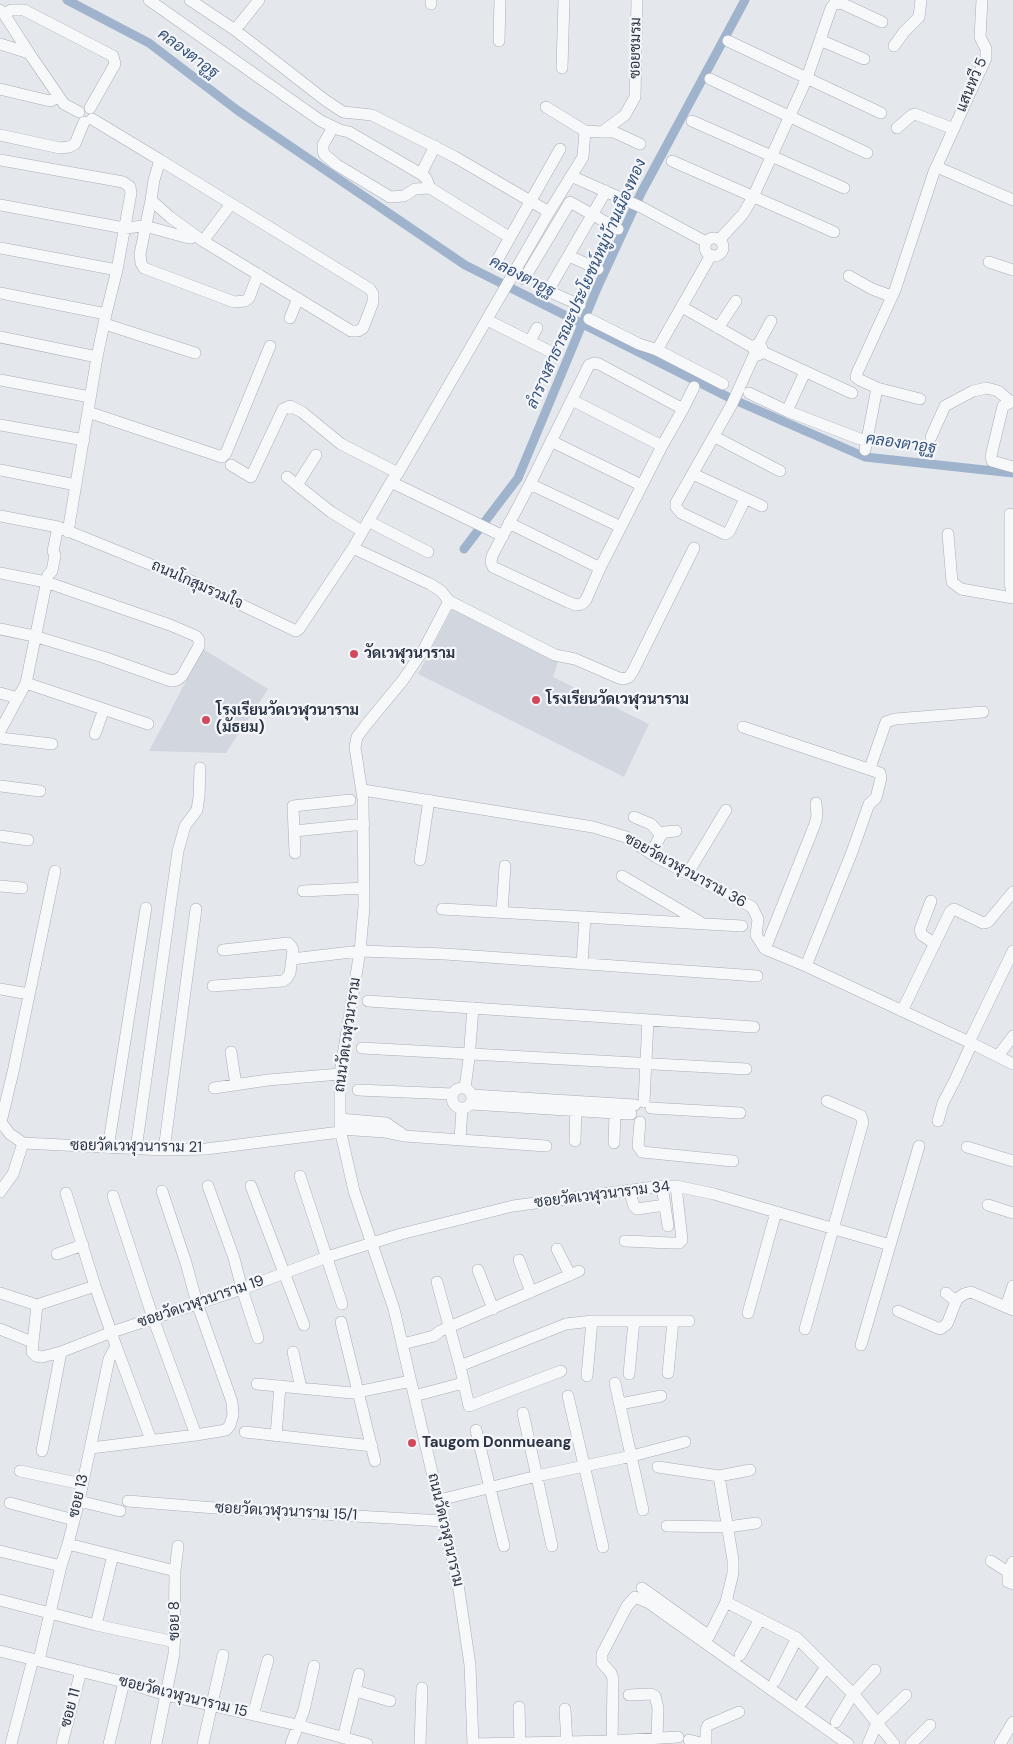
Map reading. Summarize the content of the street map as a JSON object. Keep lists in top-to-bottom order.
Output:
{
  "streets": {
    "street": [
      "ซอยชมรม",
      "แสนหวี 5",
      "ถนนโกสุมรวมใจ",
      "ซอยวัดเวฬุวนาราม 36",
      "ถนนวัดเวฬุวนาราม",
      "ซอยวัดเวฬุวนาราม 21",
      "ซอยวัดเวฬุวนาราม 34",
      "ซอยวัดเวฬุวนาราม 19",
      "ซอย 13",
      "ซอยวัดเวฬุวนาราม 15/1",
      "ซอย 8",
      "ซอยวัดเวฬุวนาราม 15",
      "ซอย 11"
    ]
  },
  "crossings": [
    ["ซอยวัดเวฬุวนาราม 36", "ถนนวัดเวฬุวนาราม"],
    ["ถนนวัดเวฬุวนาราม", "ซอยวัดเวฬุวนาราม 21"],
    ["ถนนวัดเวฬุวนาราม", "ซอยวัดเวฬุวนาราม 34"],
    ["ถนนวัดเวฬุวนาราม", "ซอยวัดเวฬุวนาราม 19"],
    ["ถนนวัดเวฬุวนาราม", "ซอยวัดเวฬุวนาราม 15/1"],
    ["ซอยวัดเวฬุวนาราม 34", "ซอยวัดเวฬุวนาราม 19"],
    ["ซอย 13", "ซอยวัดเวฬุวนาราม 15"],
    ["ซอย 8", "ซอยวัดเวฬุวนาราม 15"],
    ["ซอยวัดเวฬุวนาราม 15", "ซอย 11"]
  ],
  "water": ["คลองตาอูฐ", "ลำรางสาธารณะประโยชน์หมู่บ้านเมืองทอง"],
  "places": [
    "วัดเวฬุวนาราม",
    "โรงเรียนวัดเวฬุวนาราม",
    "โรงเรียนวัดเวฬุวนาราม (มัธยม)",
    "Taugom Donmueang"
  ]
}
